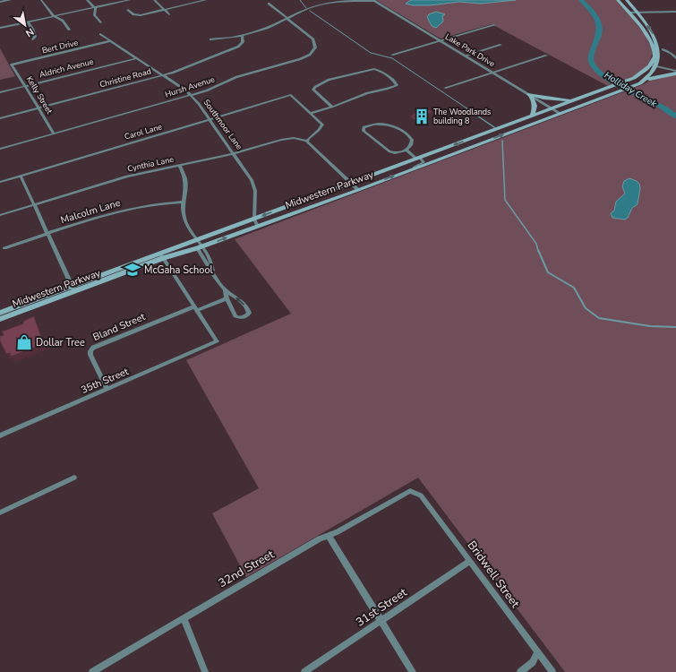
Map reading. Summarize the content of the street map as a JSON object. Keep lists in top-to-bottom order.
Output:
{
  "streets": {
    "main road": ["Midwestern Parkway"],
    "street": [
      "Bert Drive",
      "Lake Park Drive",
      "Aldrich Avenue",
      "Christine Road",
      "Hursh Avenue",
      "Kelly Street",
      "Southmoor Lane",
      "Carol Lane",
      "Cynthia Lane",
      "Malcolm Lane",
      "Bland Street",
      "35th Street",
      "32nd Street",
      "Bridwell Street",
      "31st Street"
    ]
  },
  "crossings": [
    ["Bert Drive", "Kelly Street"],
    ["Bert Drive", "Southmoor Lane"],
    ["Lake Park Drive", "Midwestern Parkway"],
    ["Aldrich Avenue", "Kelly Street"],
    ["Aldrich Avenue", "Southmoor Lane"],
    ["Christine Road", "Kelly Street"],
    ["Christine Road", "Southmoor Lane"],
    ["Hursh Avenue", "Kelly Street"],
    ["Hursh Avenue", "Southmoor Lane"],
    ["Southmoor Lane", "Carol Lane"],
    ["Southmoor Lane", "Cynthia Lane"],
    ["Southmoor Lane", "Midwestern Parkway"],
    ["Bland Street", "35th Street"],
    ["32nd Street", "Bridwell Street"],
    ["Bridwell Street", "31st Street"]
  ],
  "water": ["Holliday Creek"],
  "places": {
    "building": ["The Woodlands building 8"],
    "school or university": ["McGaha School"],
    "shop": ["Dollar Tree"]
  },
  "north": "bottom right"
}
